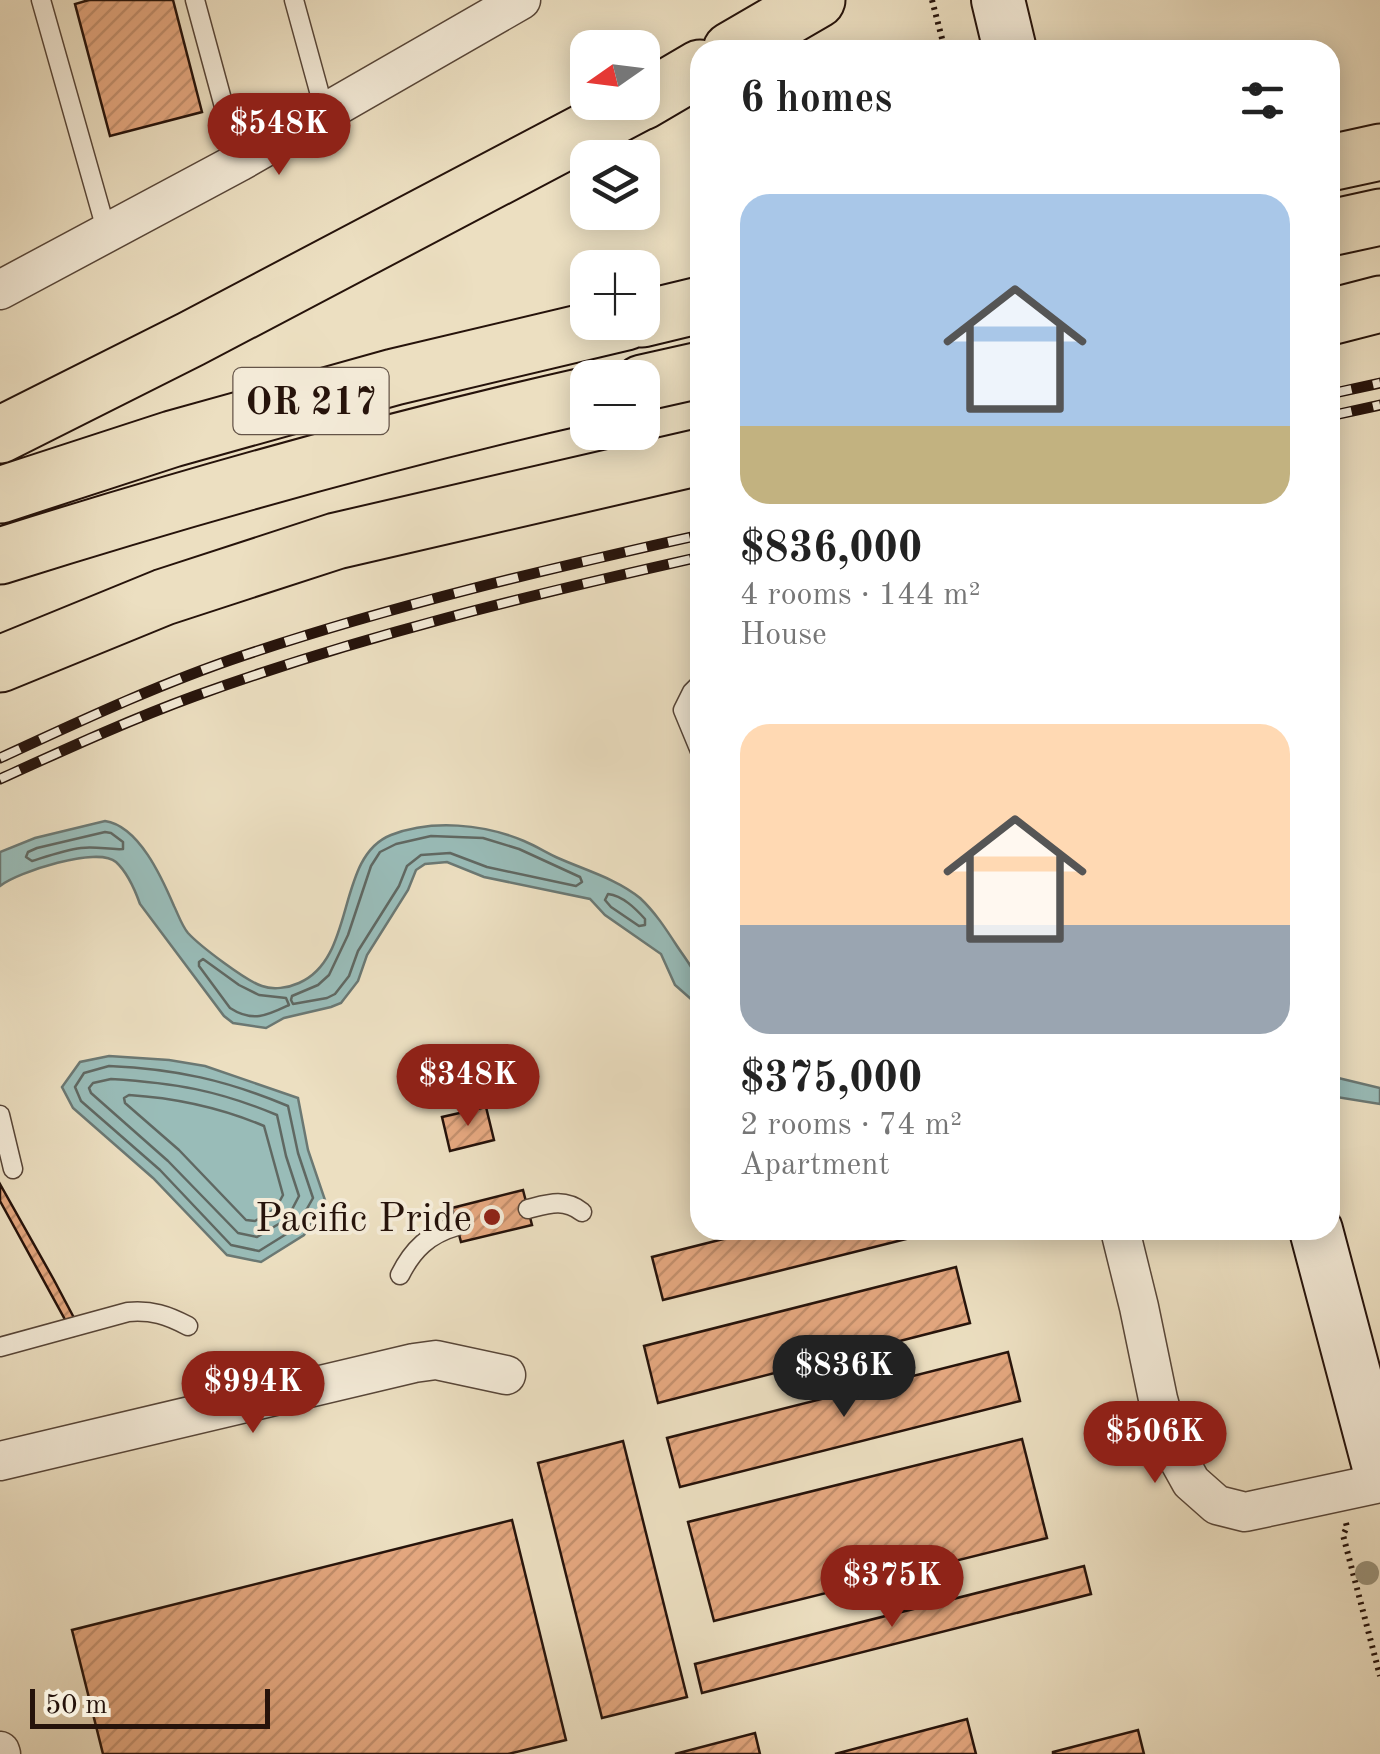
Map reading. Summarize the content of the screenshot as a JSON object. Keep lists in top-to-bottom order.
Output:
{
  "streets": {
    "highway": ["OR 217"]
  },
  "places": ["Pacific Pride"],
  "scale_bar": "50 m",
  "north": "left",
  "page": {
    "map_buttons": ["+", "−"],
    "heading": "6 homes",
    "price": [
      "$548K",
      "$348K",
      "$836K",
      "$994K",
      "$506K",
      "$375K"
    ],
    "list": [
      {
        "name": "$836,000",
        "note": "4 rooms · 144 m² · House"
      },
      {
        "name": "$375,000",
        "note": "2 rooms · 74 m² · Apartment"
      }
    ],
    "scale": "50 m"
  }
}
